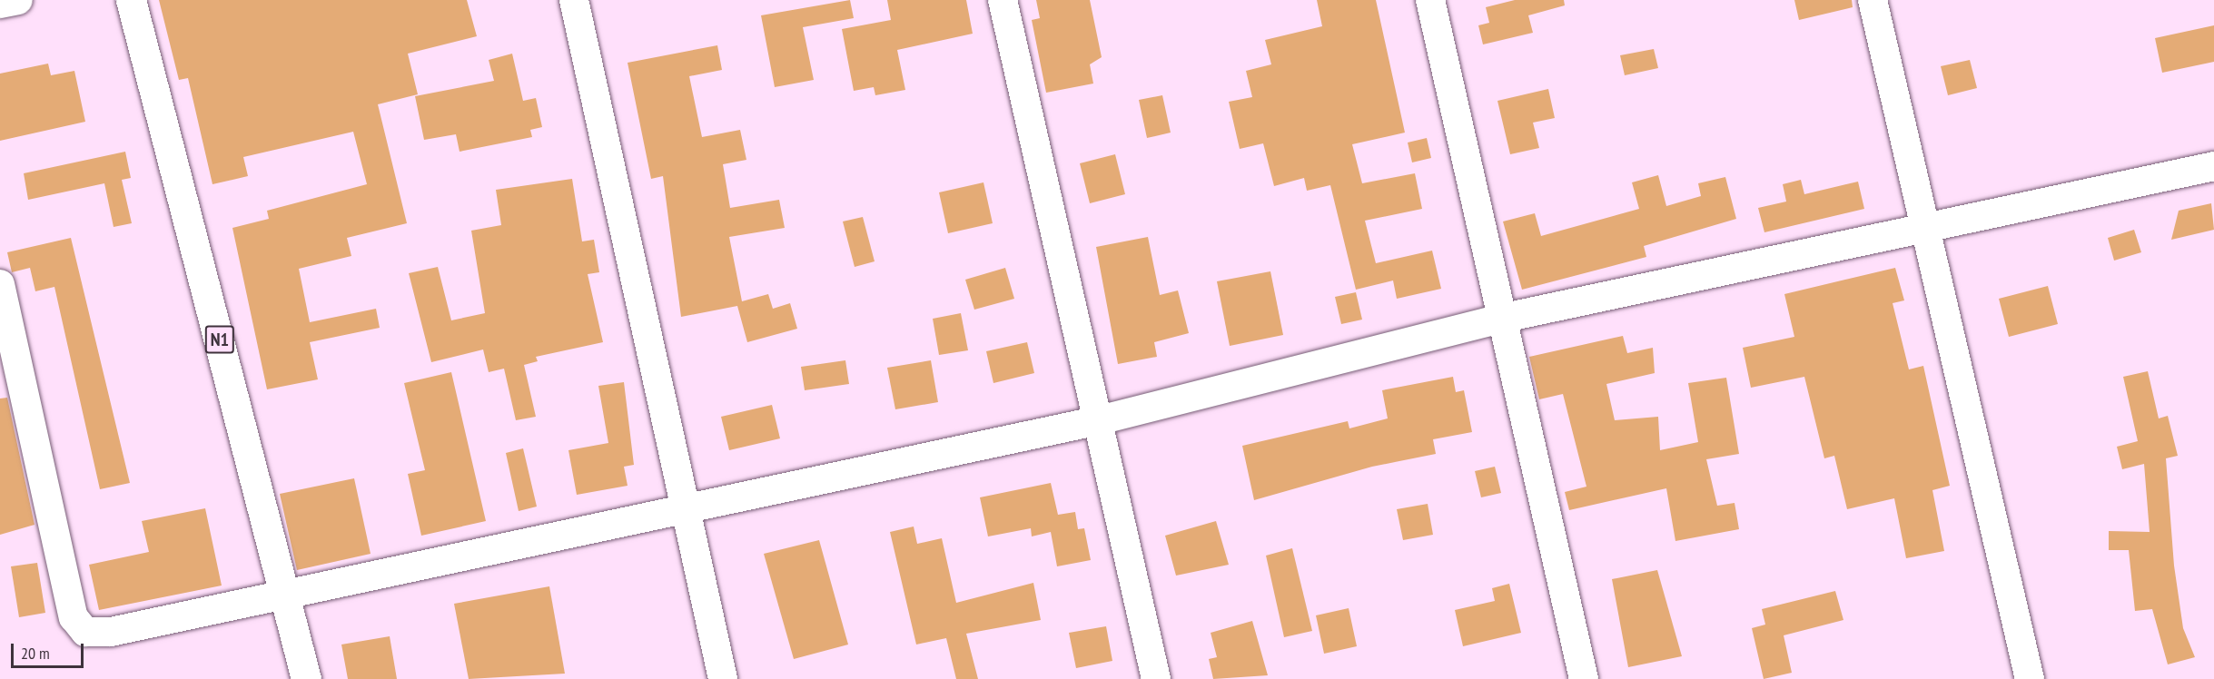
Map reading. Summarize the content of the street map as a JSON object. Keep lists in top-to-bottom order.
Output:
{
  "streets": {
    "highway": ["N1"]
  },
  "scale_bar": "20 m"
}
